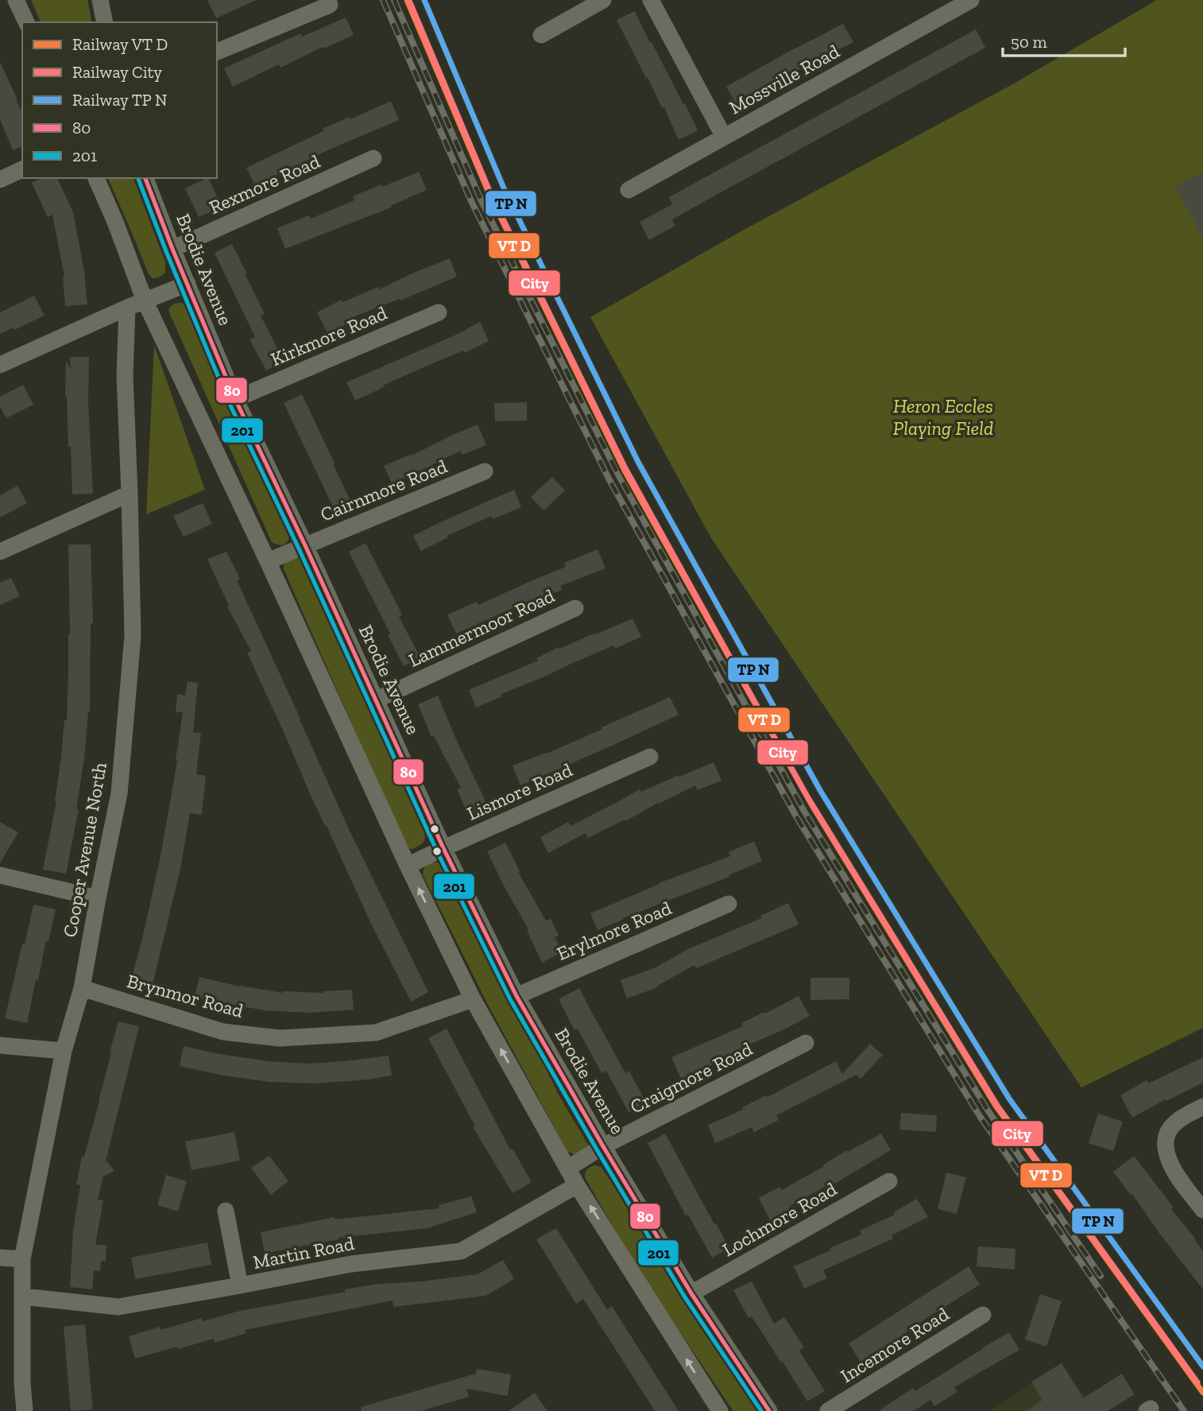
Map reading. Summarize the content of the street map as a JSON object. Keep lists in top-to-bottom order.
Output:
{
  "streets": {
    "street": [
      "Mossville Road",
      "Rexmore Road",
      "Brodie Avenue",
      "Kirkmore Road",
      "Cairnmore Road",
      "Lammermoor Road",
      "Lismore Road",
      "Cooper Avenue North",
      "Erylmore Road",
      "Brynmor Road",
      "Craigmore Road",
      "Lochmore Road",
      "Martin Road",
      "Incemore Road"
    ]
  },
  "crossings": [
    ["Rexmore Road", "Brodie Avenue"],
    ["Brodie Avenue", "Kirkmore Road"],
    ["Brodie Avenue", "Cairnmore Road"],
    ["Brodie Avenue", "Lammermoor Road"],
    ["Brodie Avenue", "Lismore Road"],
    ["Brodie Avenue", "Erylmore Road"],
    ["Brodie Avenue", "Craigmore Road"],
    ["Brodie Avenue", "Lochmore Road"],
    ["Cooper Avenue North", "Brynmor Road"],
    ["Cooper Avenue North", "Martin Road"]
  ],
  "parks": ["Heron Eccles Playing Field"],
  "lines": ["rail line City", "transit line 80", "transit line 201"],
  "legend": [
    "Railway VT D",
    "Railway City",
    "Railway TP N",
    "80",
    "201"
  ],
  "scale_bar": "50 m"
}
